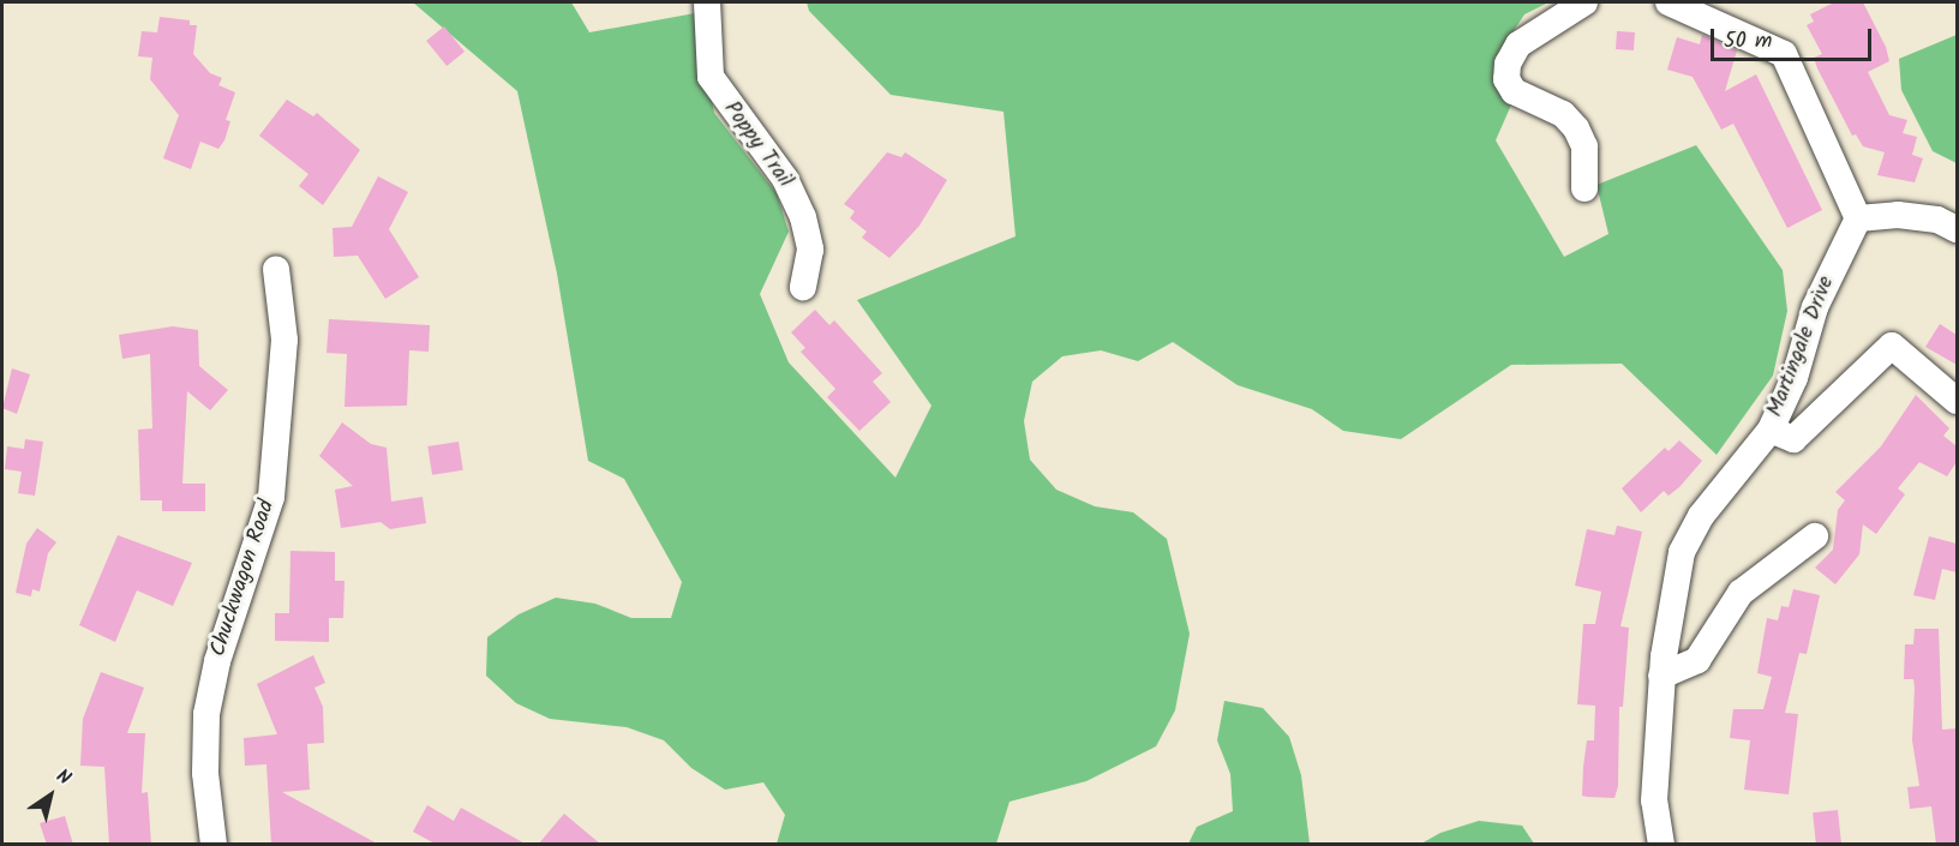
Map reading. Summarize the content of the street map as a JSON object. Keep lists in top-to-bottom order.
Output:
{
  "streets": {
    "street": ["Poppy Trail", "Martingale Drive", "Chuckwagon Road"]
  },
  "scale_bar": "50 m",
  "north": "top right"
}
